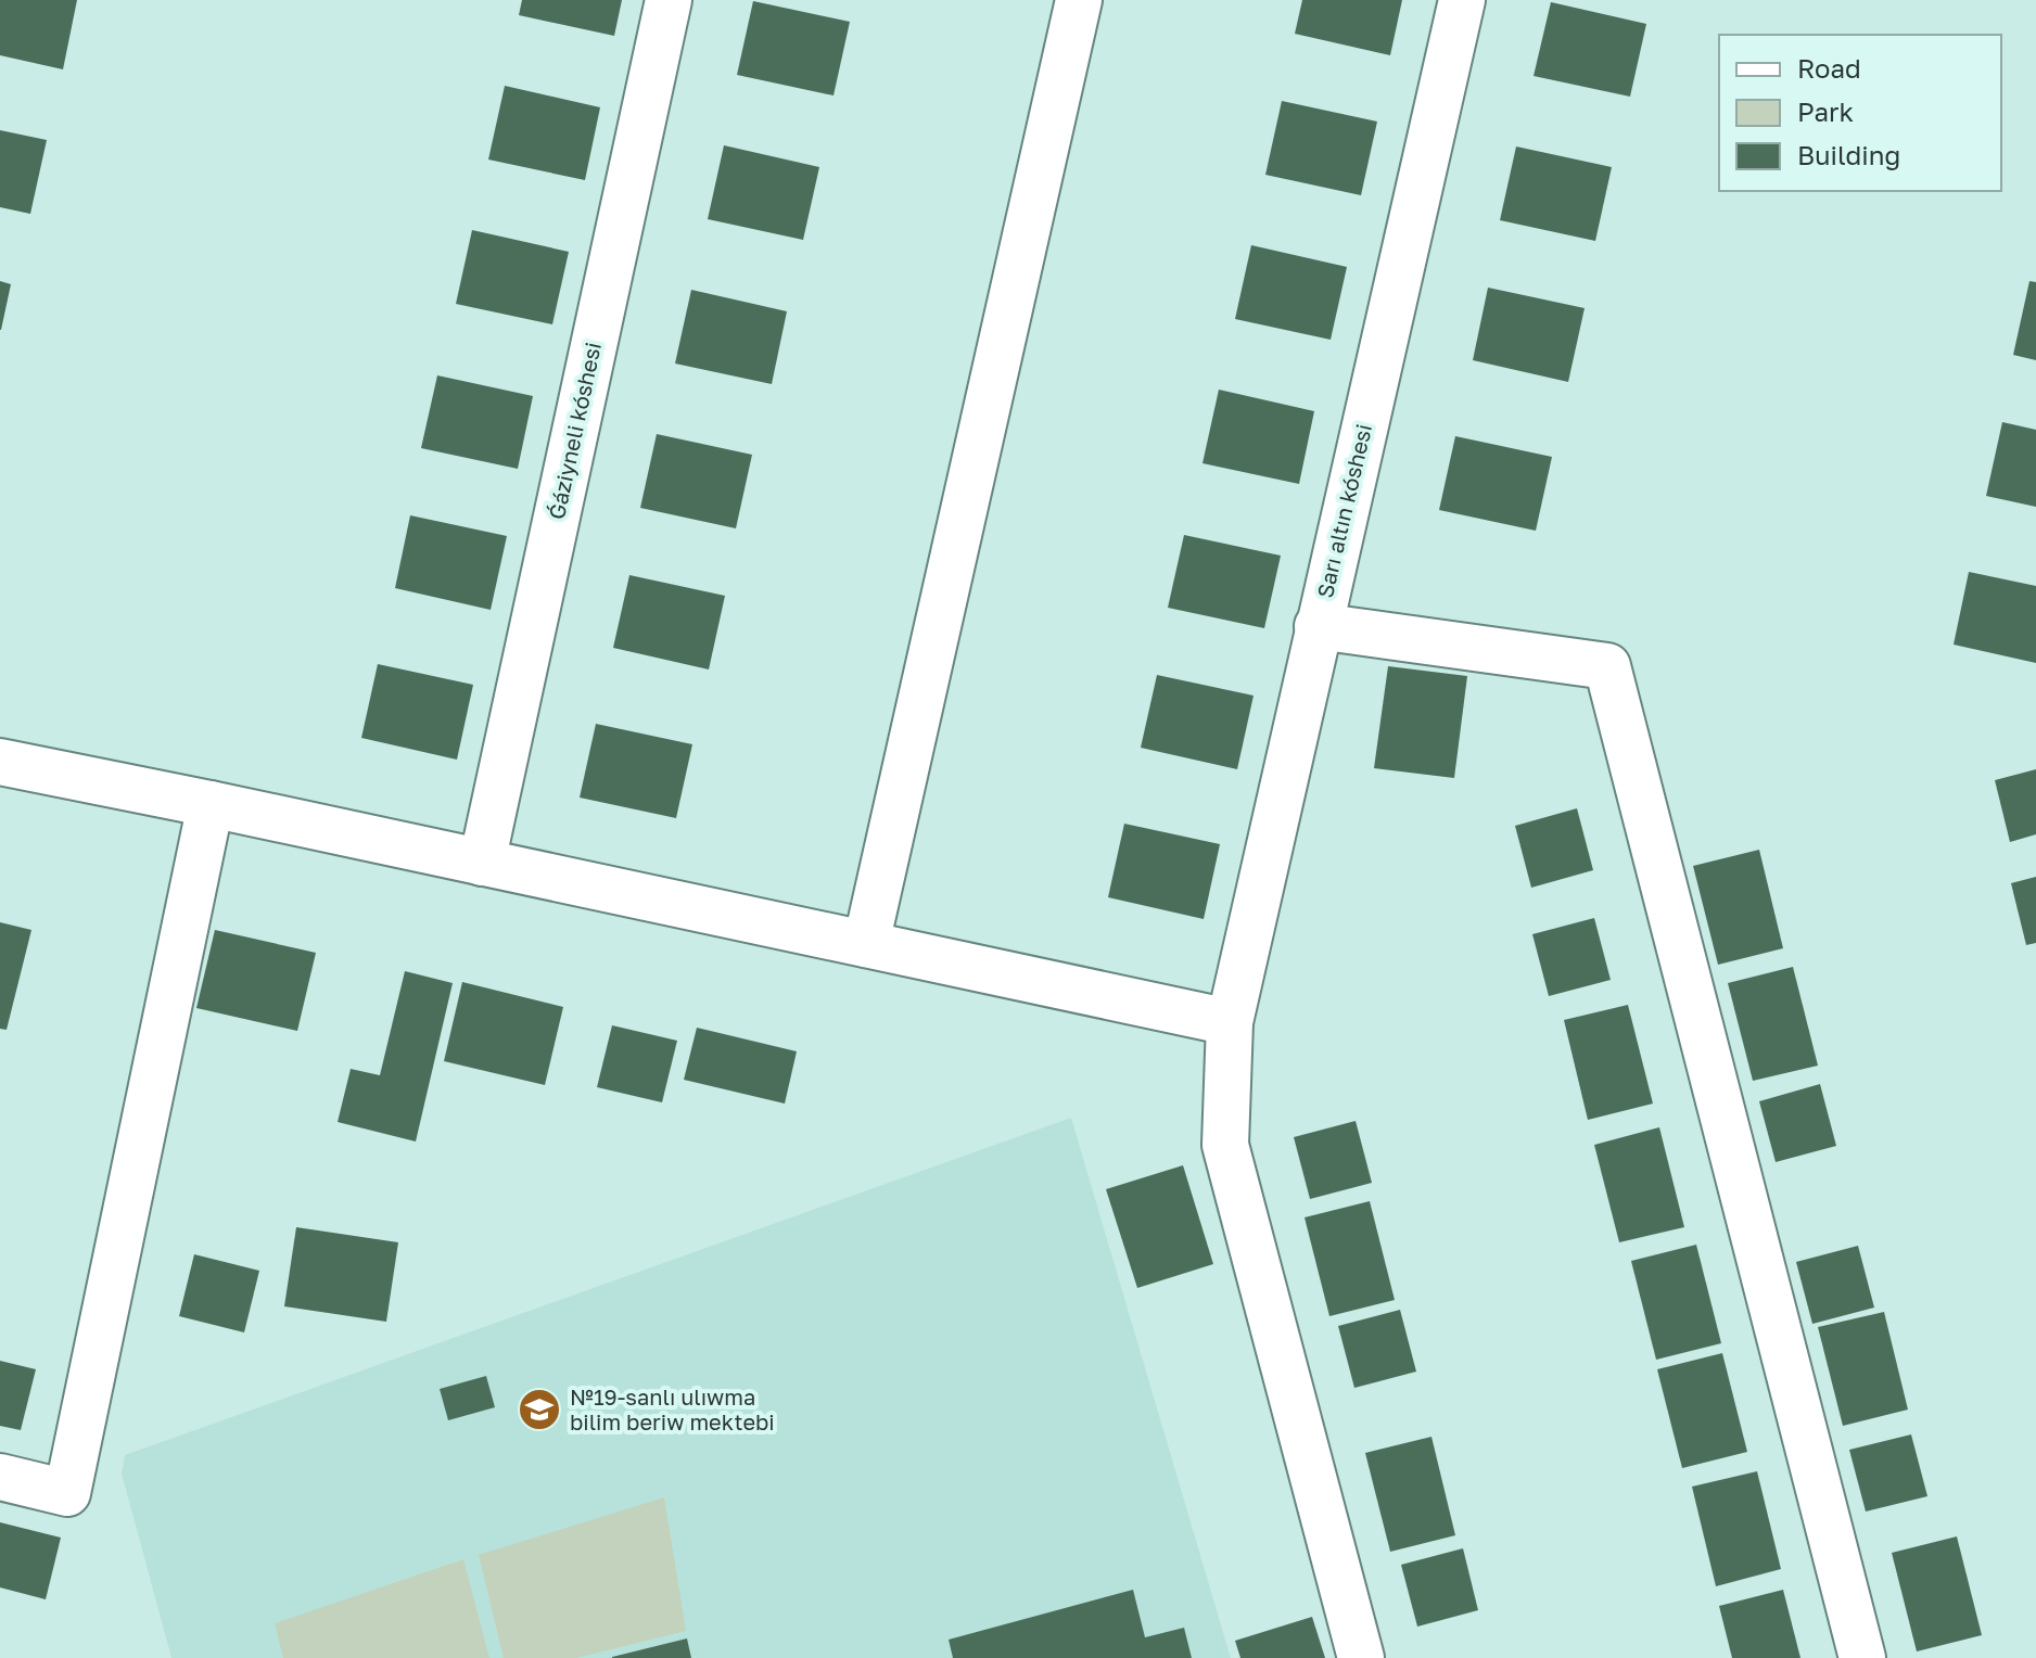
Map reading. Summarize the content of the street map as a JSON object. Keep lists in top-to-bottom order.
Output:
{
  "streets": {
    "street": ["Ǵáziyneli kóshesi", "Sarı altın kóshesi"]
  },
  "places": {
    "school or university": ["№19-sanlı ulıwma bilim beriw mektebi"]
  },
  "legend": ["Road", "Park", "Building"]
}
